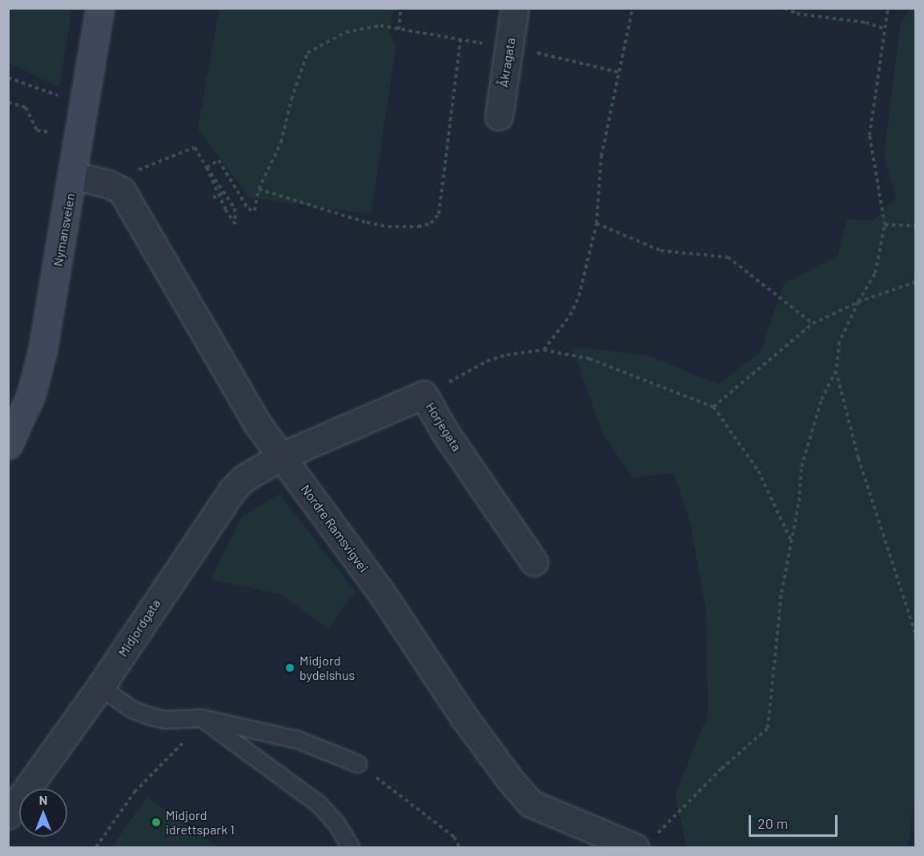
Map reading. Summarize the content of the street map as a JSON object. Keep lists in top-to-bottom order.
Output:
{
  "streets": {
    "street": [
      "Åkragata",
      "Nymansveien",
      "Horjegata",
      "Nordre Ramsvigvei",
      "Midjordgata"
    ]
  },
  "crossings": [
    ["Nymansveien", "Nordre Ramsvigvei"],
    ["Horjegata", "Nordre Ramsvigvei"],
    ["Horjegata", "Midjordgata"],
    ["Nordre Ramsvigvei", "Midjordgata"]
  ],
  "places": ["Midjord bydelshus", "Midjord idrettspark 1"],
  "scale_bar": "20 m",
  "north": "top"
}
